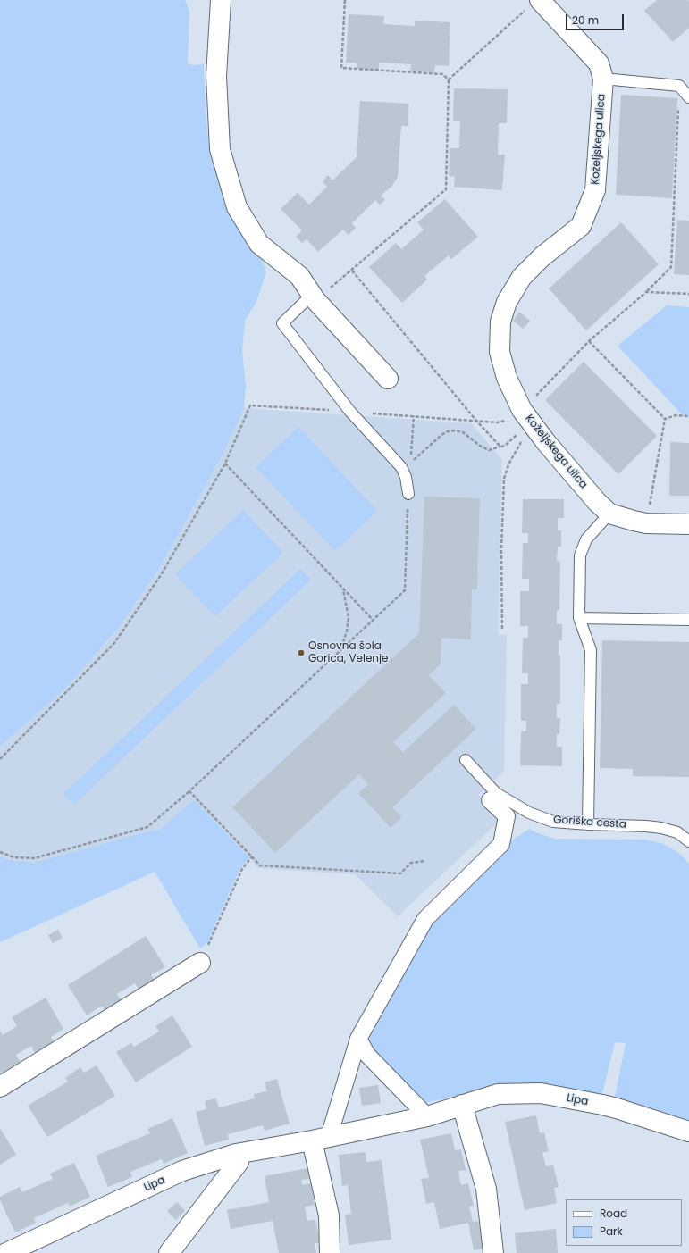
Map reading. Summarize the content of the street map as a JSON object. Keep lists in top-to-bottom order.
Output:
{
  "streets": {
    "street": ["Koželjskega ulica", "Lipa"],
    "lane": ["Goriška cesta"]
  },
  "places": ["Osnovna šola Gorica, Velenje"],
  "legend": ["Road", "Park"],
  "scale_bar": "20 m"
}
